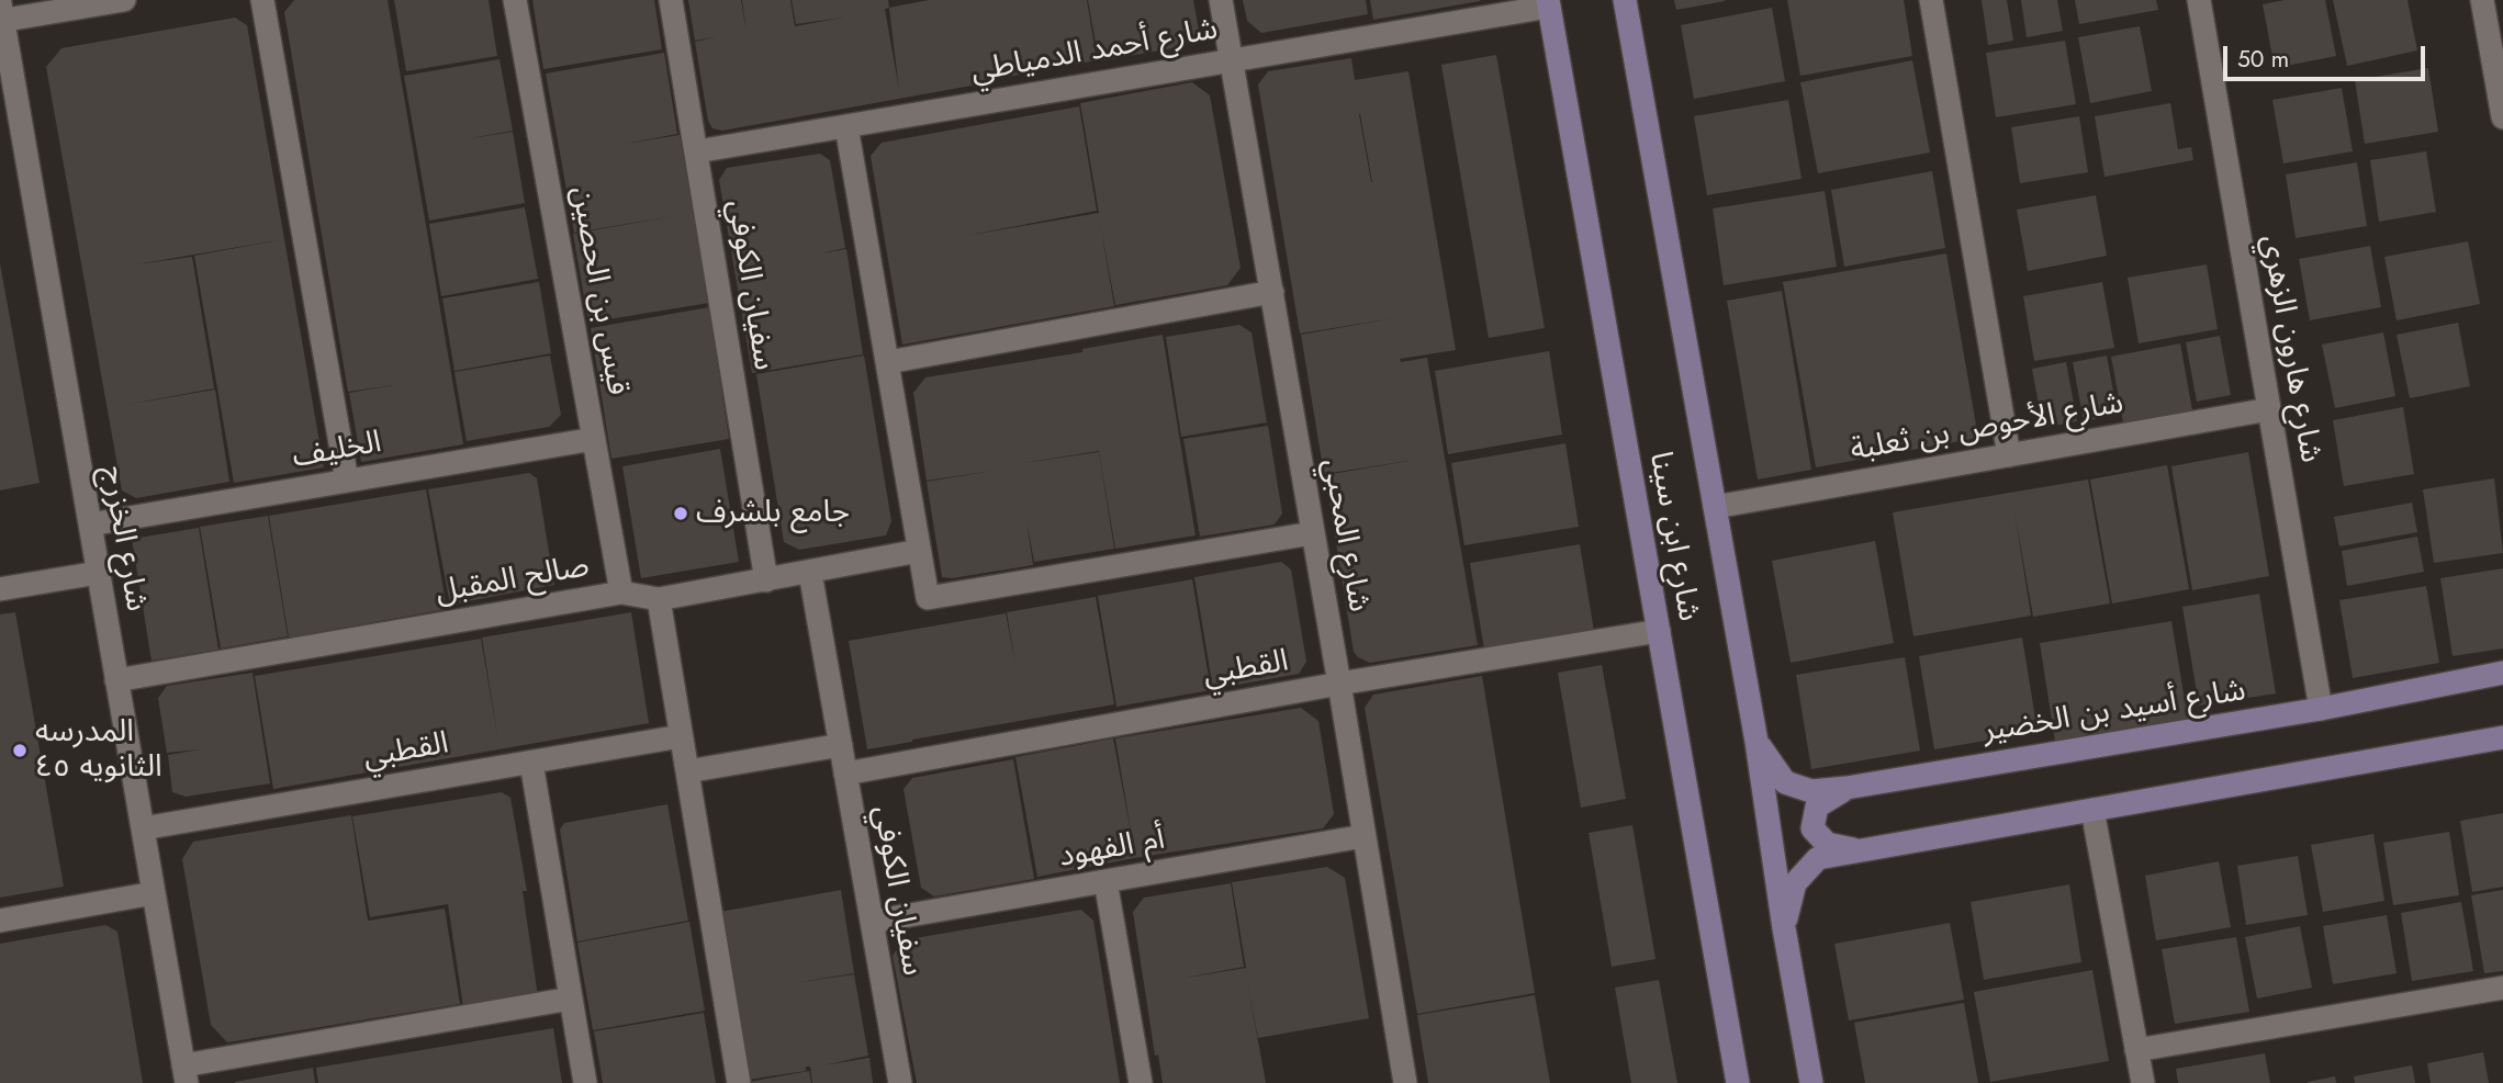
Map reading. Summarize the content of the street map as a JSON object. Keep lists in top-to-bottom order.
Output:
{
  "streets": {
    "street": [
      "شارع أحمد الدمياطي",
      "سفيان الكوفي",
      "قيس بن الحصين",
      "شارع هارون الزهري",
      "شارع الأحوص بن ثعلبة",
      "الخليف",
      "شارع المحبي",
      "شارع ابن سينا",
      "شارع الخزرج",
      "صالح المقبل",
      "القطبي",
      "شارع أسيد بن الخضير",
      "أم الفهود"
    ]
  },
  "crossings": [
    ["شارع أحمد الدمياطي", "سفيان الكوفي"],
    ["شارع أحمد الدمياطي", "شارع المحبي"],
    ["شارع أحمد الدمياطي", "شارع ابن سينا"],
    ["سفيان الكوفي", "صالح المقبل"],
    ["سفيان الكوفي", "القطبي"],
    ["سفيان الكوفي", "أم الفهود"],
    ["قيس بن الحصين", "الخليف"],
    ["قيس بن الحصين", "صالح المقبل"],
    ["شارع هارون الزهري", "شارع الأحوص بن ثعلبة"],
    ["شارع هارون الزهري", "شارع أسيد بن الخضير"],
    ["شارع الأحوص بن ثعلبة", "شارع ابن سينا"],
    ["الخليف", "شارع الخزرج"],
    ["شارع المحبي", "القطبي"],
    ["شارع المحبي", "أم الفهود"],
    ["شارع ابن سينا", "القطبي"],
    ["شارع ابن سينا", "شارع أسيد بن الخضير"],
    ["شارع الخزرج", "صالح المقبل"],
    ["شارع الخزرج", "القطبي"]
  ],
  "places": ["جامع بلشرف", "المدرسه الثانويه ٤٥"],
  "scale_bar": "50 m"
}
